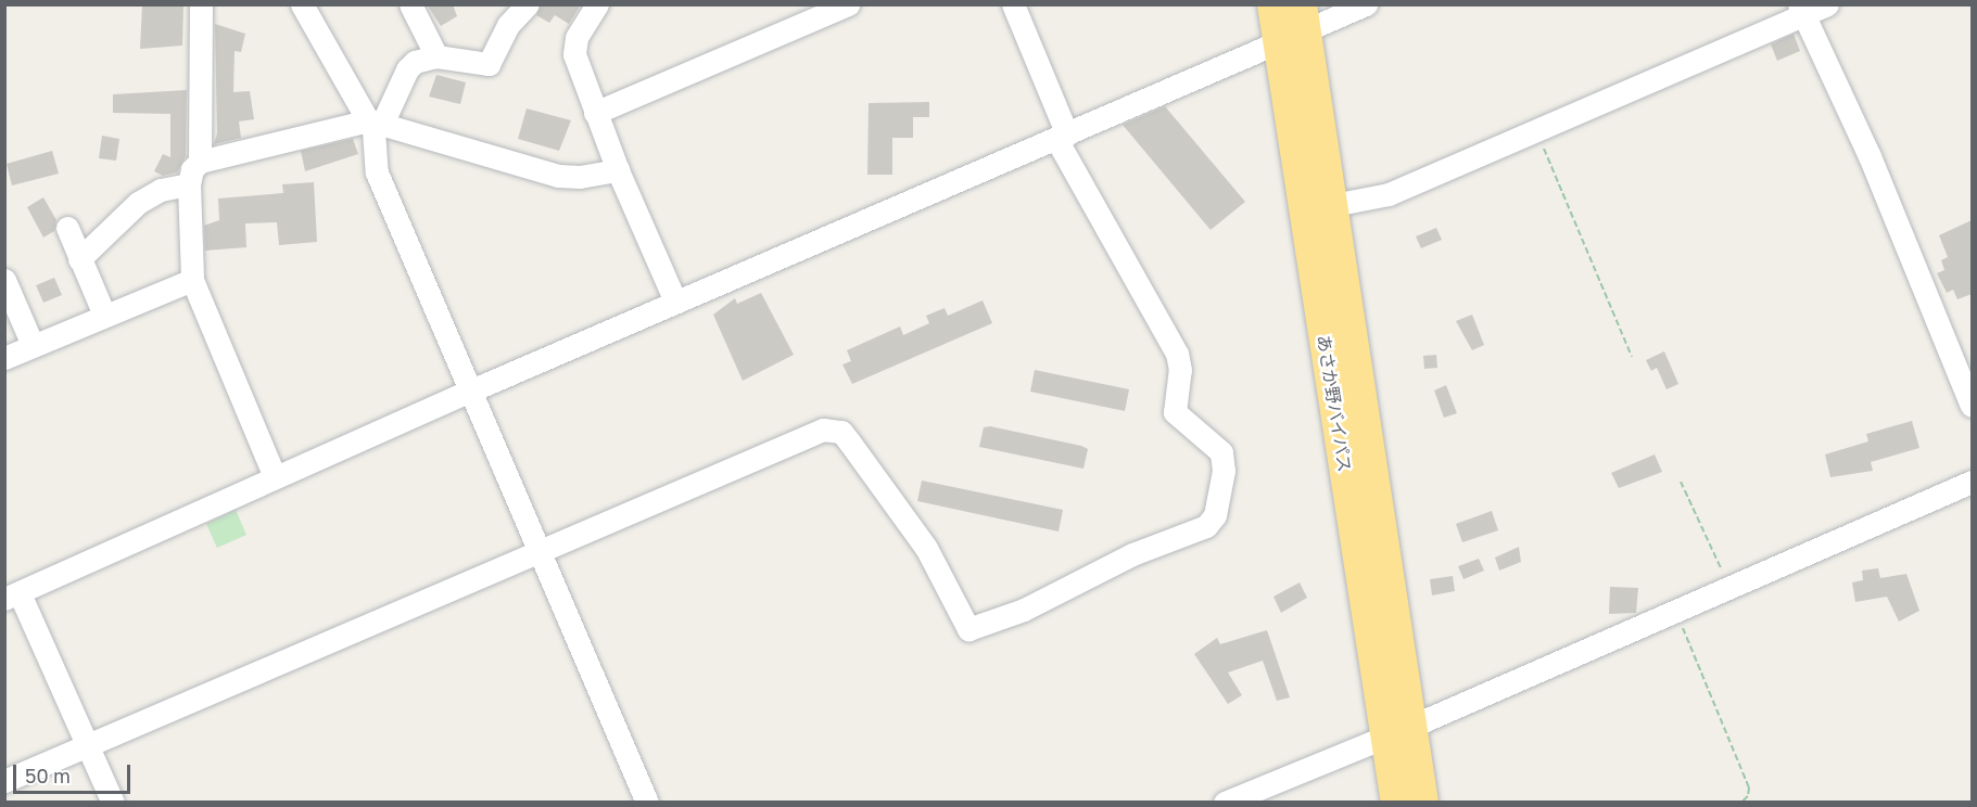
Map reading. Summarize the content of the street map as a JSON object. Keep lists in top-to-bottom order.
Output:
{
  "streets": {
    "highway": ["あさか野バイパス"]
  },
  "scale_bar": "50 m"
}
